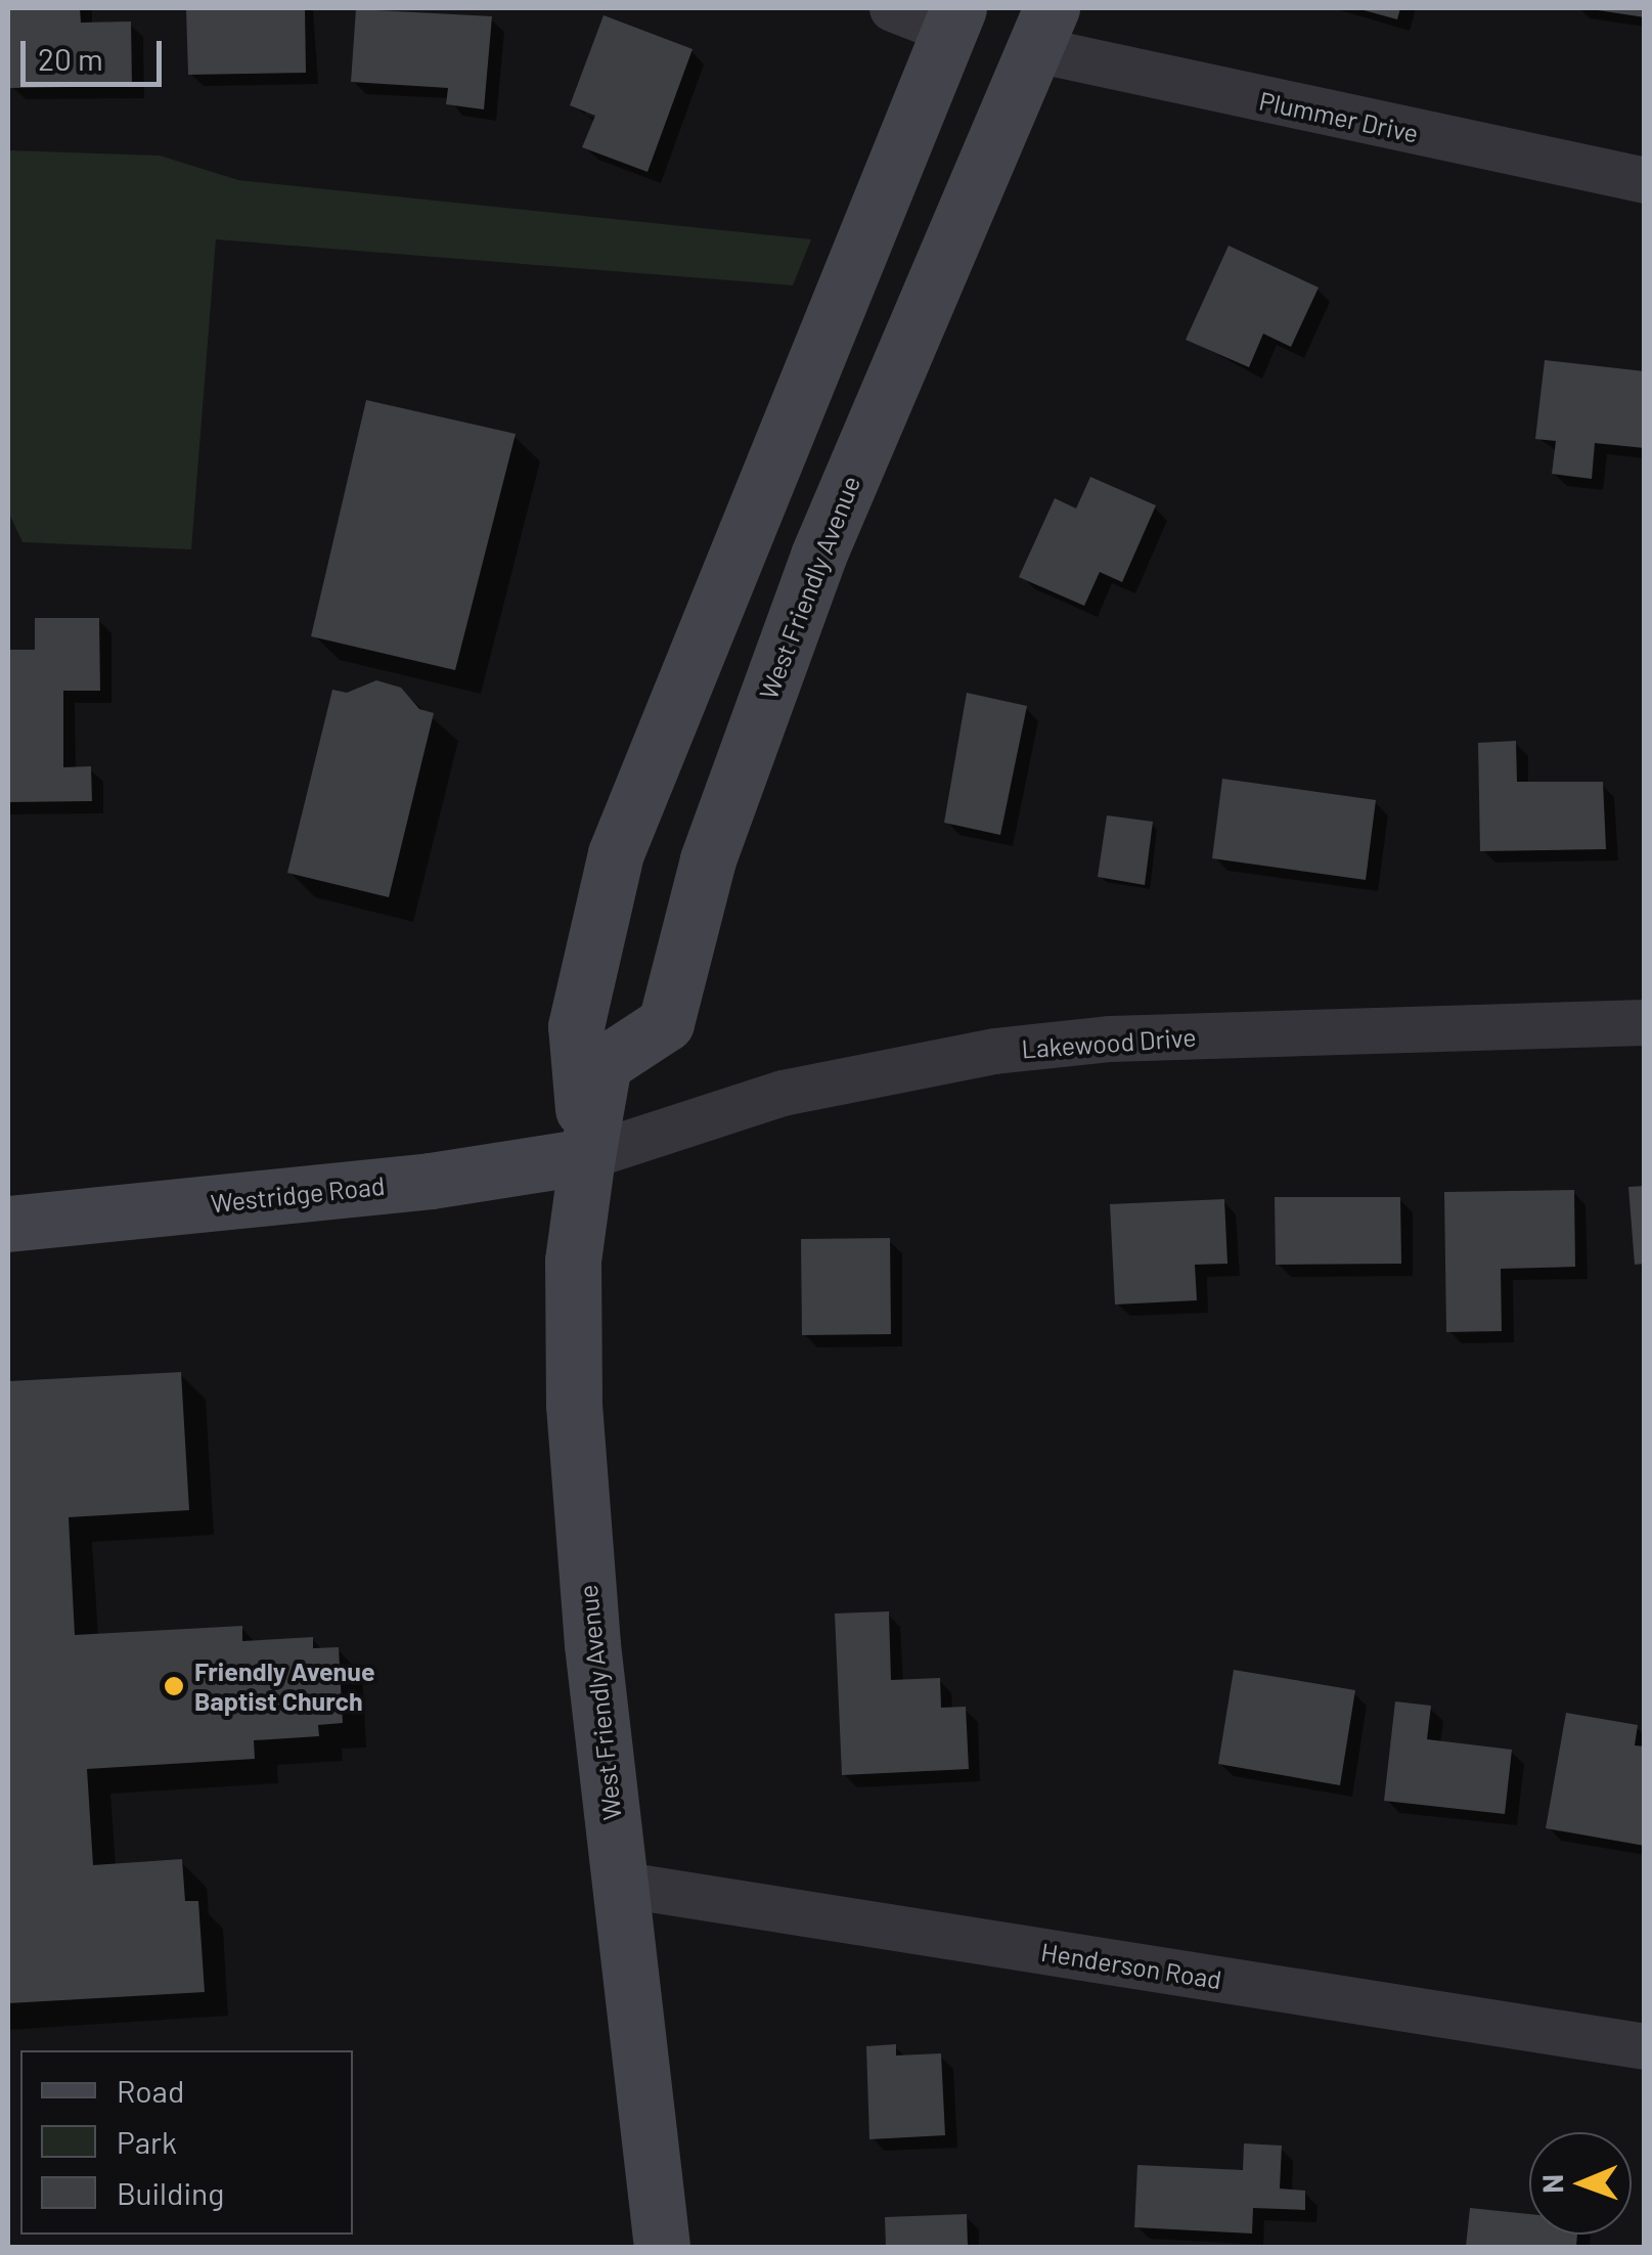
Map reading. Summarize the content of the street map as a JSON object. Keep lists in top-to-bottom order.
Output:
{
  "streets": {
    "main road": ["West Friendly Avenue", "Westridge Road"],
    "street": ["Plummer Drive", "Lakewood Drive", "Henderson Road"]
  },
  "crossings": [
    ["Plummer Drive", "West Friendly Avenue"],
    ["West Friendly Avenue", "Lakewood Drive"],
    ["West Friendly Avenue", "Westridge Road"],
    ["West Friendly Avenue", "Henderson Road"],
    ["Lakewood Drive", "Westridge Road"]
  ],
  "places": ["Friendly Avenue Baptist Church"],
  "legend": ["Road", "Park", "Building"],
  "scale_bar": "20 m",
  "north": "left"
}
